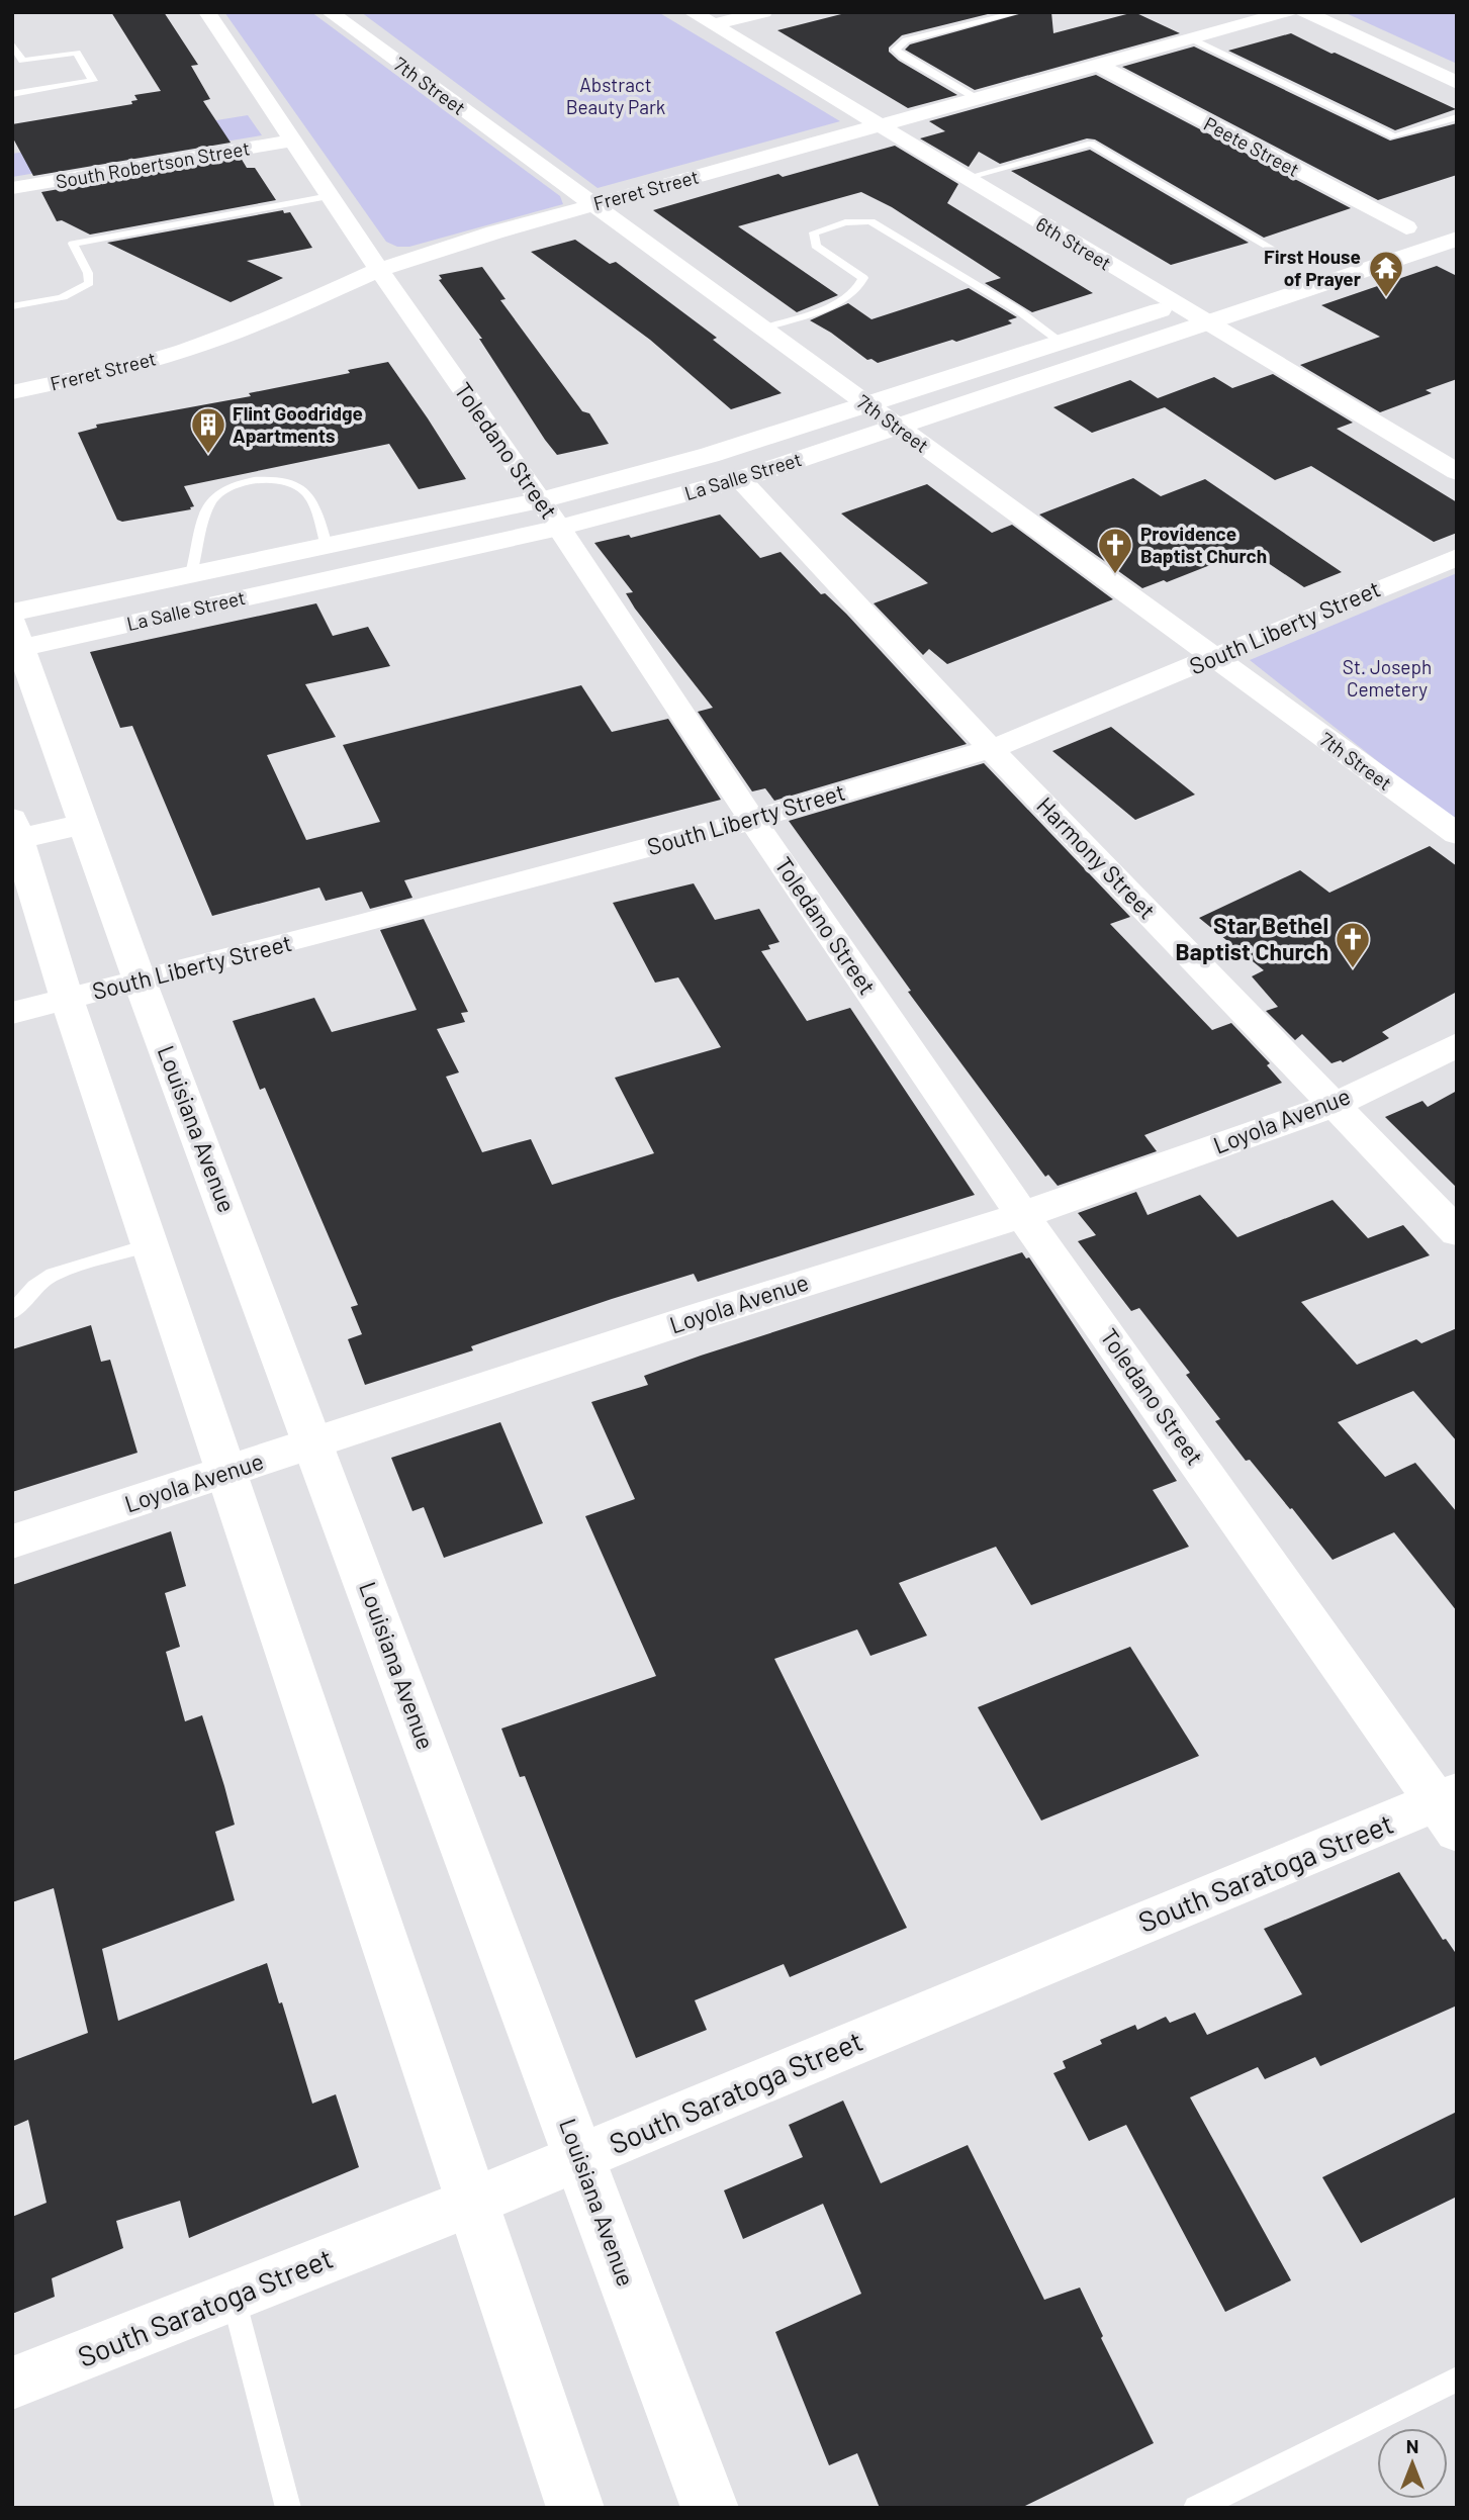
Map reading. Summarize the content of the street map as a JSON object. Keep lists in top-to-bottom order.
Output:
{
  "streets": {
    "street": [
      "7th Street",
      "Peete Street",
      "South Robertson Street",
      "Freret Street",
      "6th Street",
      "Toledano Street",
      "La Salle Street",
      "South Liberty Street",
      "Harmony Street",
      "Loyola Avenue",
      "Louisiana Avenue",
      "South Saratoga Street"
    ]
  },
  "crossings": [
    ["7th Street", "Freret Street"],
    ["7th Street", "La Salle Street"],
    ["7th Street", "South Liberty Street"],
    ["Peete Street", "Freret Street"],
    ["South Robertson Street", "Toledano Street"],
    ["Freret Street", "6th Street"],
    ["Freret Street", "Toledano Street"],
    ["6th Street", "La Salle Street"],
    ["Toledano Street", "La Salle Street"],
    ["Toledano Street", "South Liberty Street"],
    ["Toledano Street", "Loyola Avenue"],
    ["Toledano Street", "South Saratoga Street"],
    ["La Salle Street", "Harmony Street"],
    ["La Salle Street", "Louisiana Avenue"],
    ["South Liberty Street", "Harmony Street"],
    ["South Liberty Street", "Louisiana Avenue"],
    ["Harmony Street", "Loyola Avenue"],
    ["Loyola Avenue", "Louisiana Avenue"],
    ["Louisiana Avenue", "South Saratoga Street"]
  ],
  "parks": ["Abstract Beauty Park", "St. Joseph Cemetery"],
  "places": {
    "temple": ["First House of Prayer"],
    "building": ["Flint Goodridge Apartments"],
    "church": ["Providence Baptist Church", "Star Bethel Baptist Church"]
  },
  "north": "top"
}
